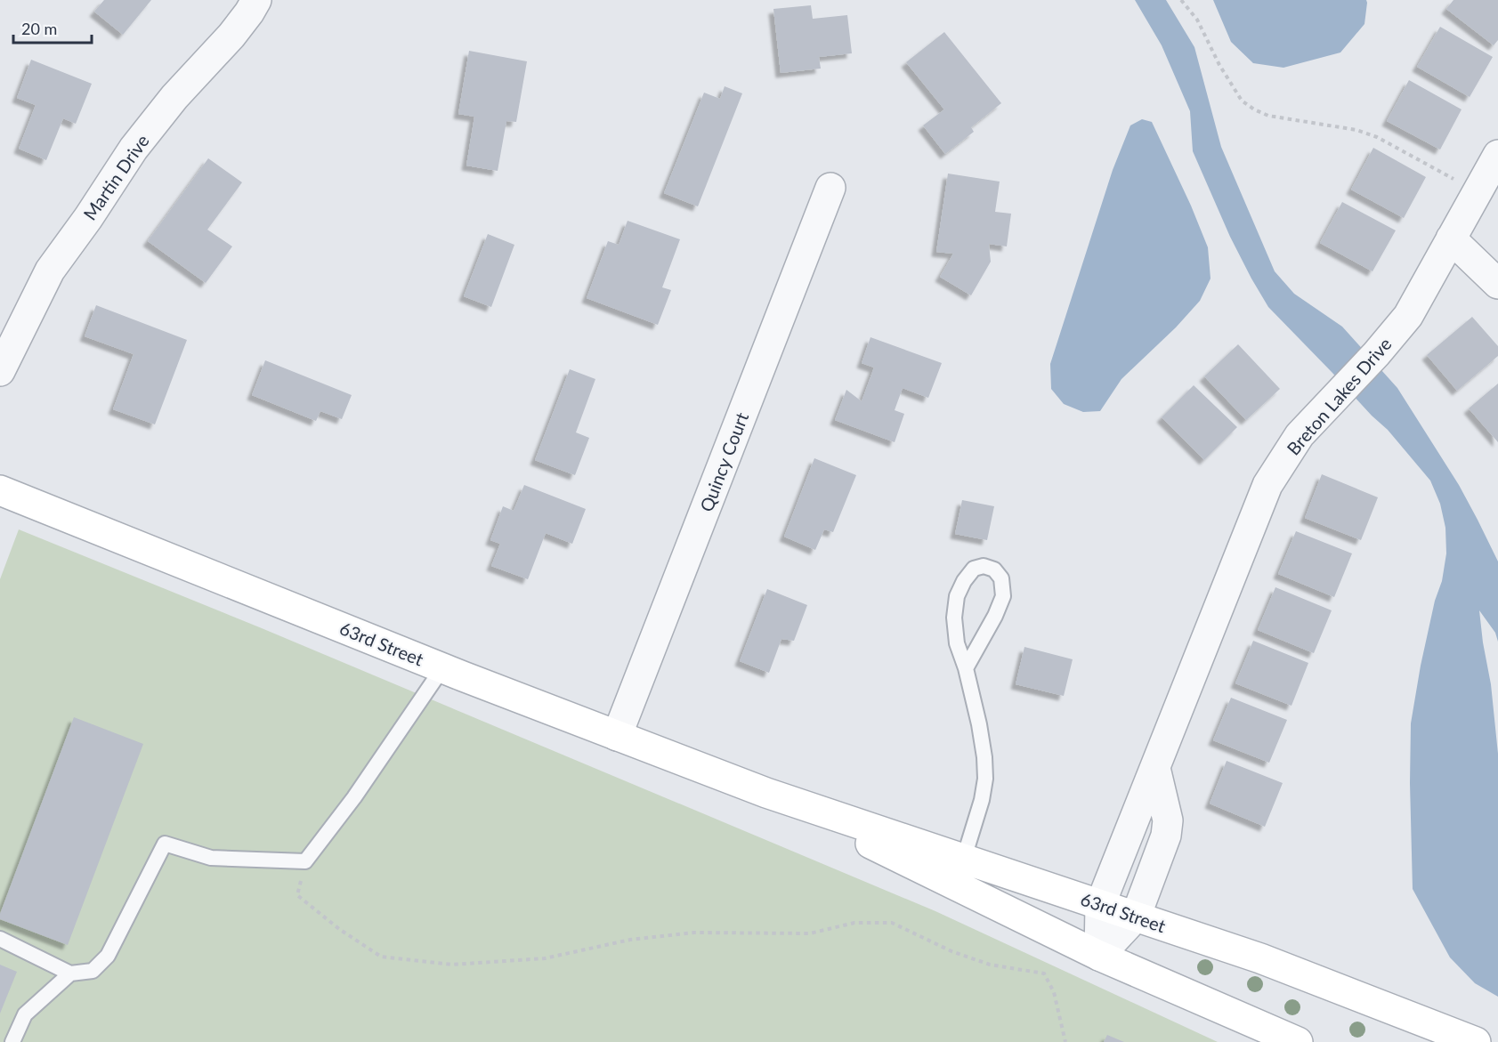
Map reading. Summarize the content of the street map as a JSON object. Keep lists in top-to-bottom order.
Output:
{
  "streets": {
    "street": [
      "Martin Drive",
      "Breton Lakes Drive",
      "Quincy Court",
      "63rd Street"
    ]
  },
  "crossings": [
    ["Breton Lakes Drive", "63rd Street"],
    ["Quincy Court", "63rd Street"]
  ],
  "scale_bar": "20 m"
}
